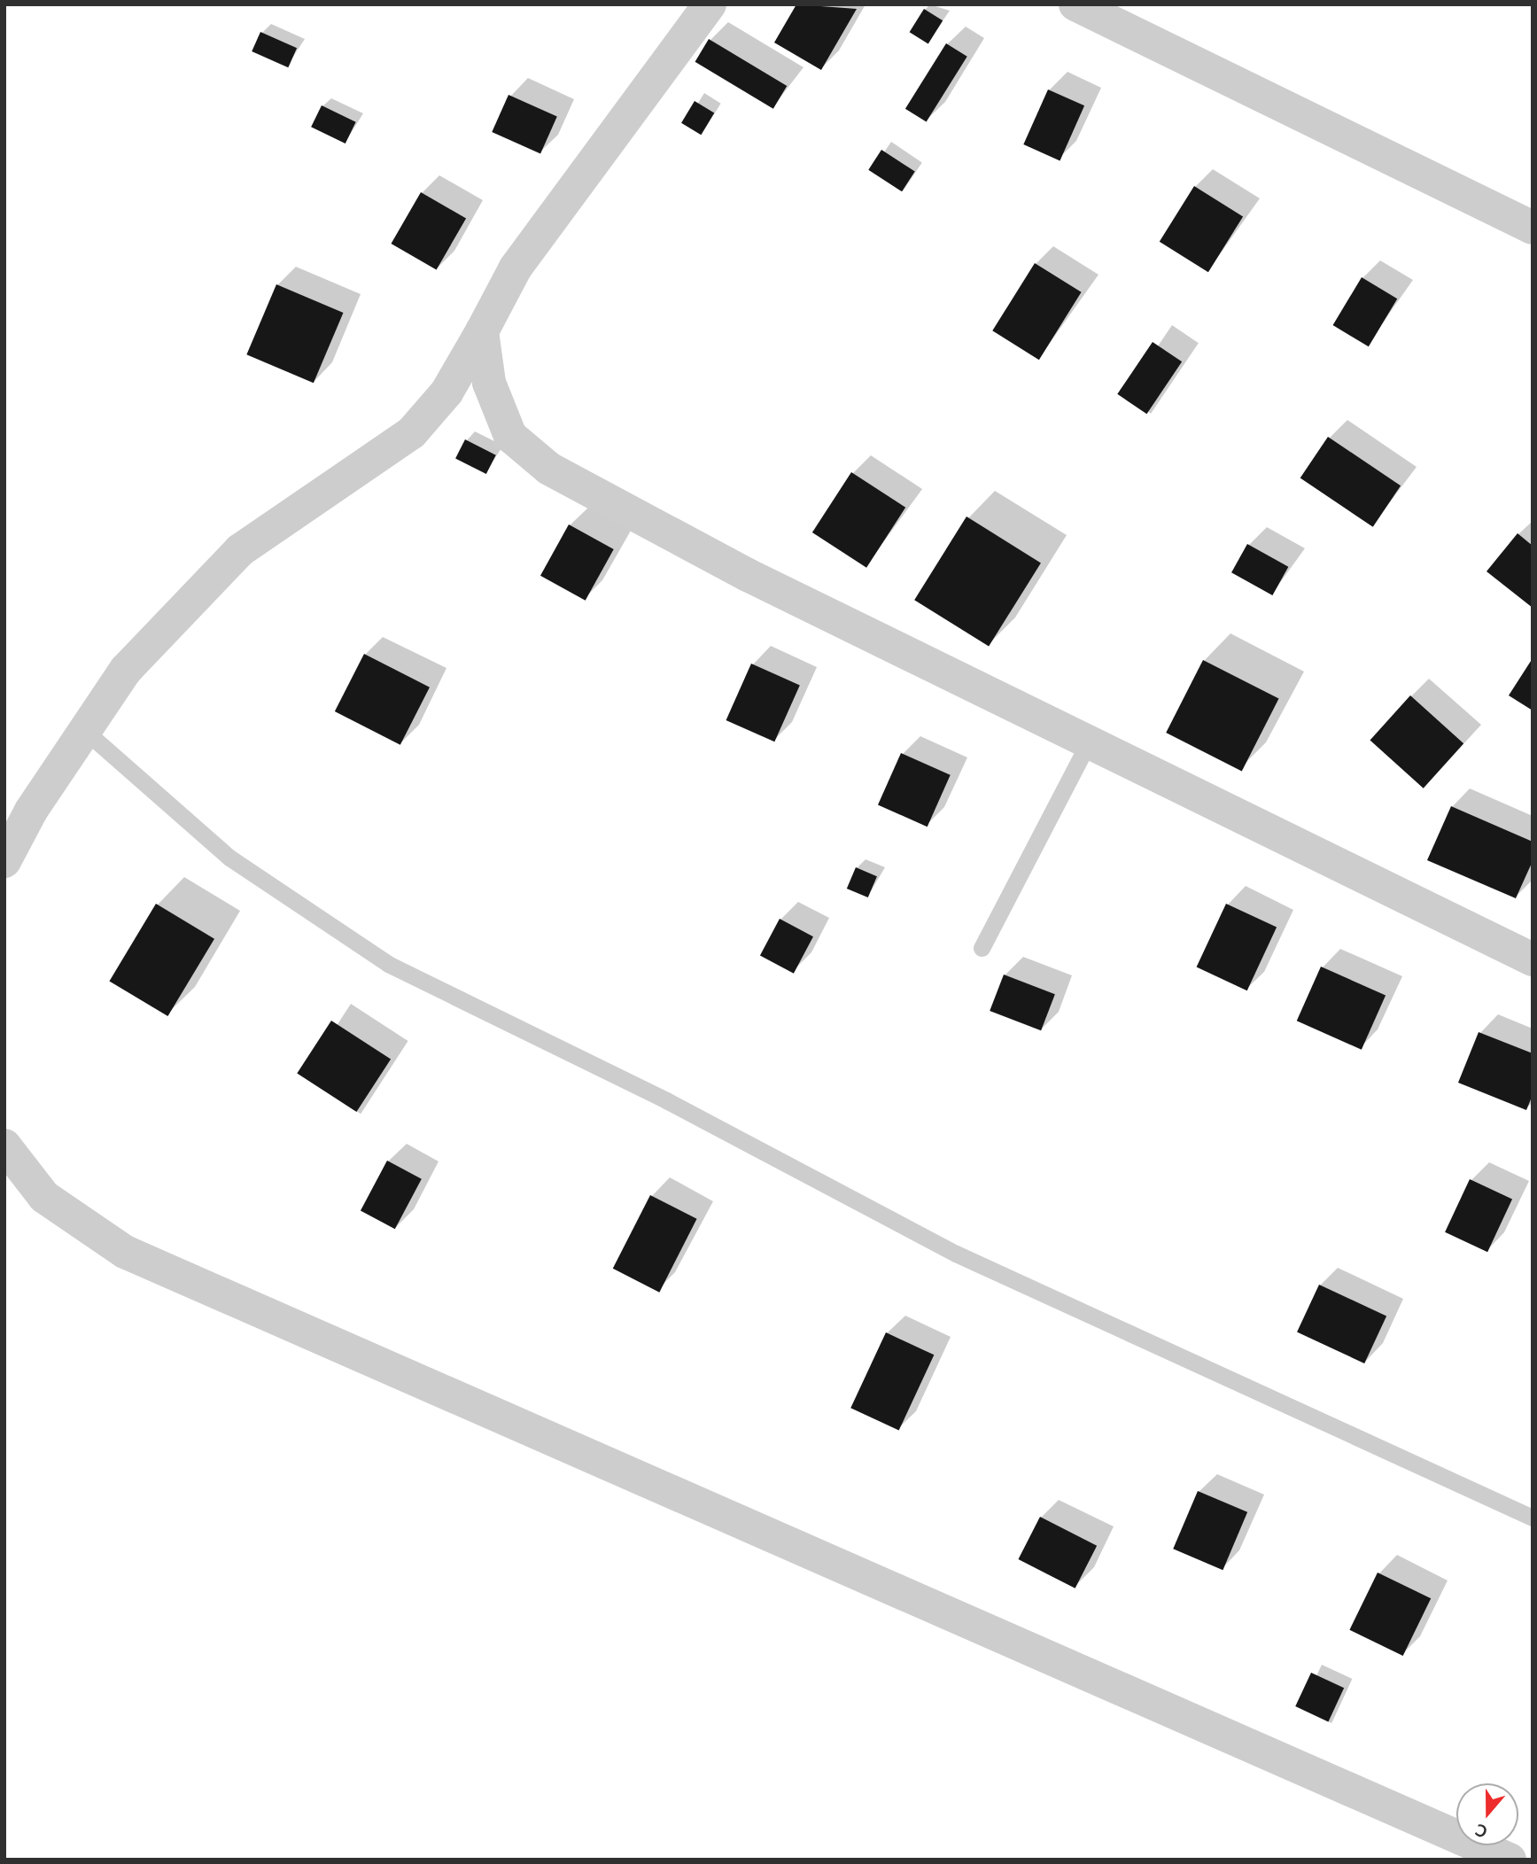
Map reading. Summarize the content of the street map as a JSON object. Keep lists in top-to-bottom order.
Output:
{
  "north": "bottom"
}
